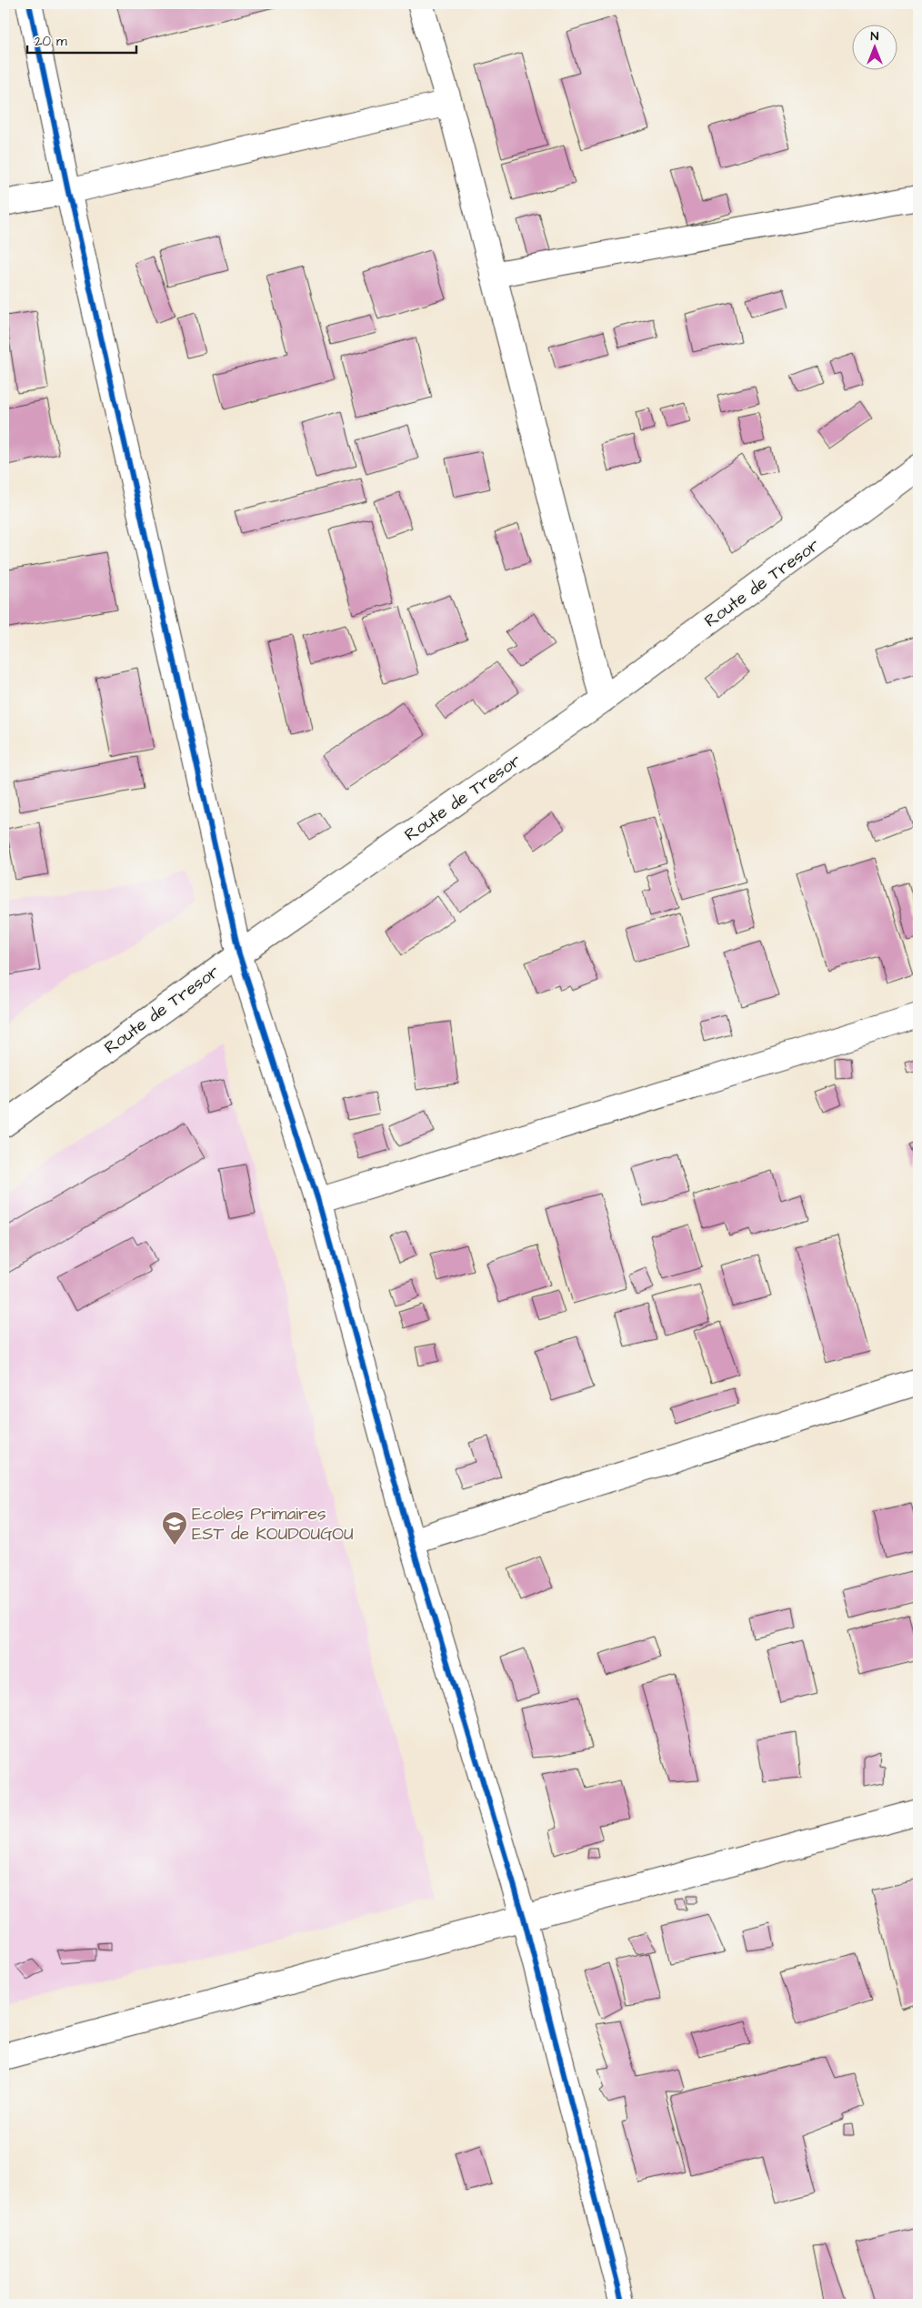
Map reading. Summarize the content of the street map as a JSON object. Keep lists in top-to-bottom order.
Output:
{
  "streets": {
    "street": ["Route de Tresor"]
  },
  "places": {
    "school or university": ["Ecoles Primaires EST de KOUDOUGOU"]
  },
  "scale_bar": "20 m",
  "north": "top"
}
